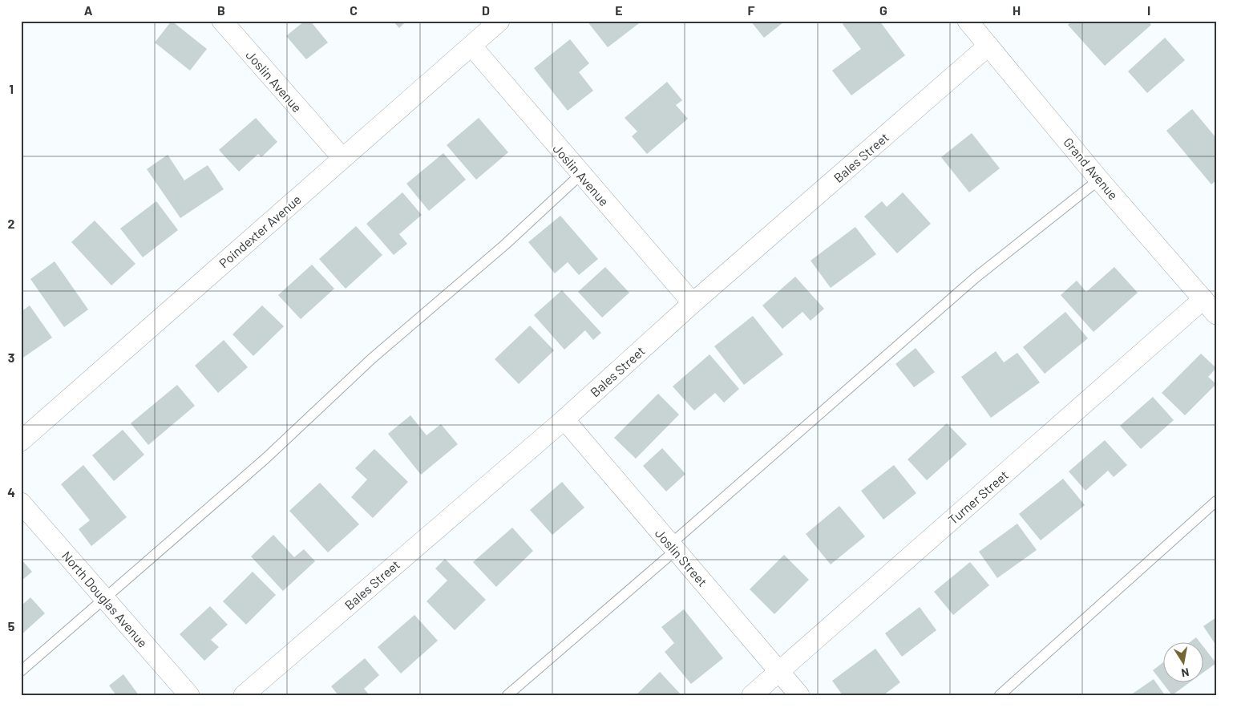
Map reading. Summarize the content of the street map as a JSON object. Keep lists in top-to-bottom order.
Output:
{
  "streets": {
    "street": [
      "Joslin Avenue",
      "Bales Street",
      "Grand Avenue",
      "Poindexter Avenue",
      "Turner Street",
      "Joslin Street",
      "North Douglas Avenue"
    ]
  },
  "crossings": [
    ["Joslin Avenue", "Bales Street"],
    ["Joslin Avenue", "Poindexter Avenue"],
    ["Bales Street", "Grand Avenue"],
    ["Bales Street", "Joslin Street"],
    ["Grand Avenue", "Turner Street"],
    ["Turner Street", "Joslin Street"]
  ],
  "north": "bottom",
  "grid": {
    "columns": [
      "A",
      "B",
      "C",
      "D",
      "E",
      "F",
      "G",
      "H",
      "I"
    ],
    "rows": [
      "1",
      "2",
      "3",
      "4",
      "5"
    ]
  }
}
